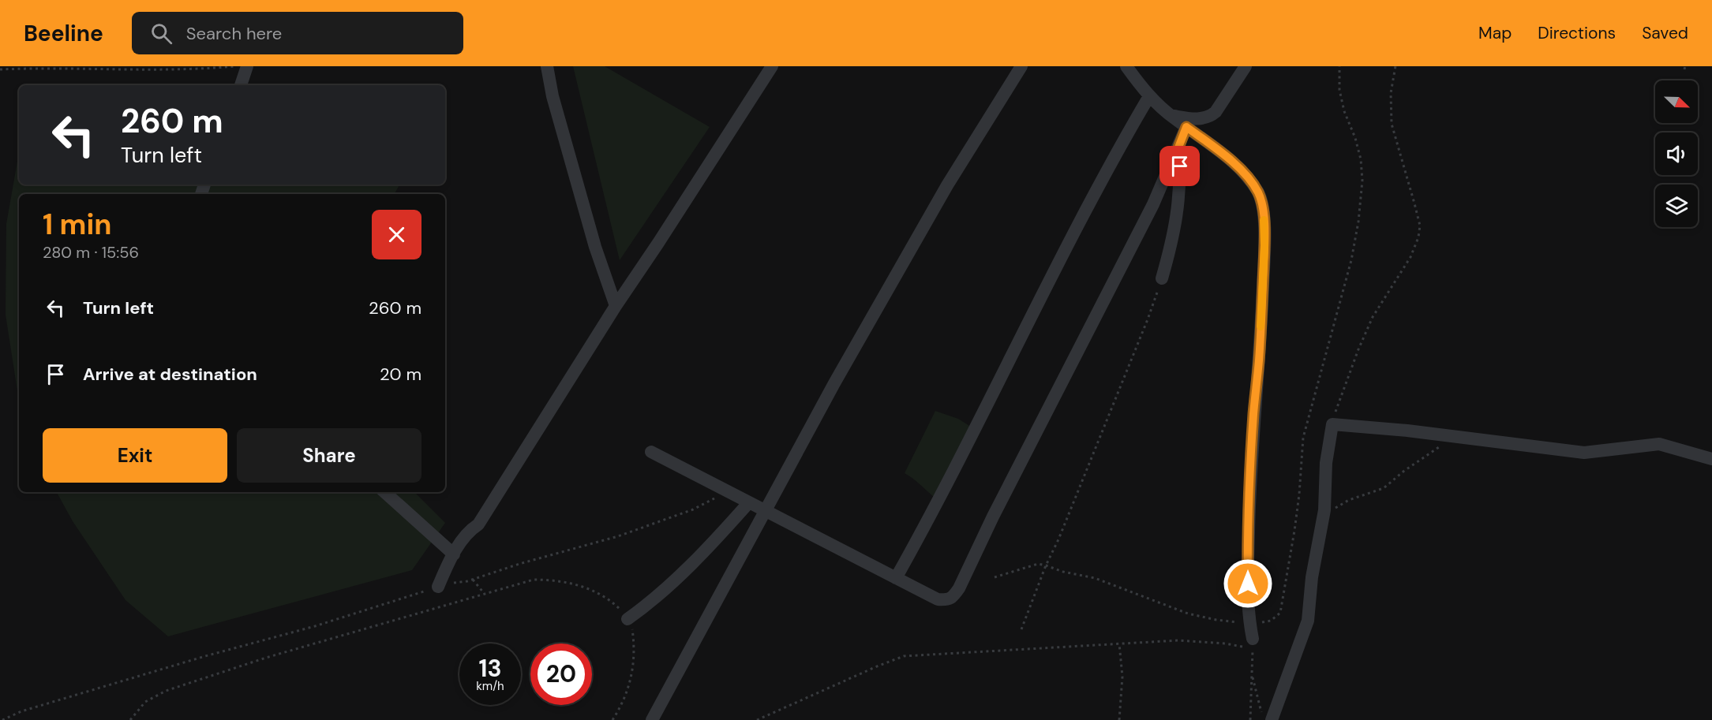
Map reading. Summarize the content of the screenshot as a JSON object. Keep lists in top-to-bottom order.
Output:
{
  "north": "bottom right",
  "page": {
    "header": "Beeline",
    "search": "Search here",
    "nav": ["Map", "Directions", "Saved"],
    "turn": ["260 m", "Turn left"],
    "heading": ["1 min", "280 m · 15:56"],
    "list": [
      {
        "name": "Turn left",
        "value": "260 m"
      },
      {
        "name": "Arrive at destination",
        "value": "20 m"
      }
    ],
    "buttons": ["Exit", "Share"],
    "speed": "13 km/h",
    "limit": "20"
  }
}
